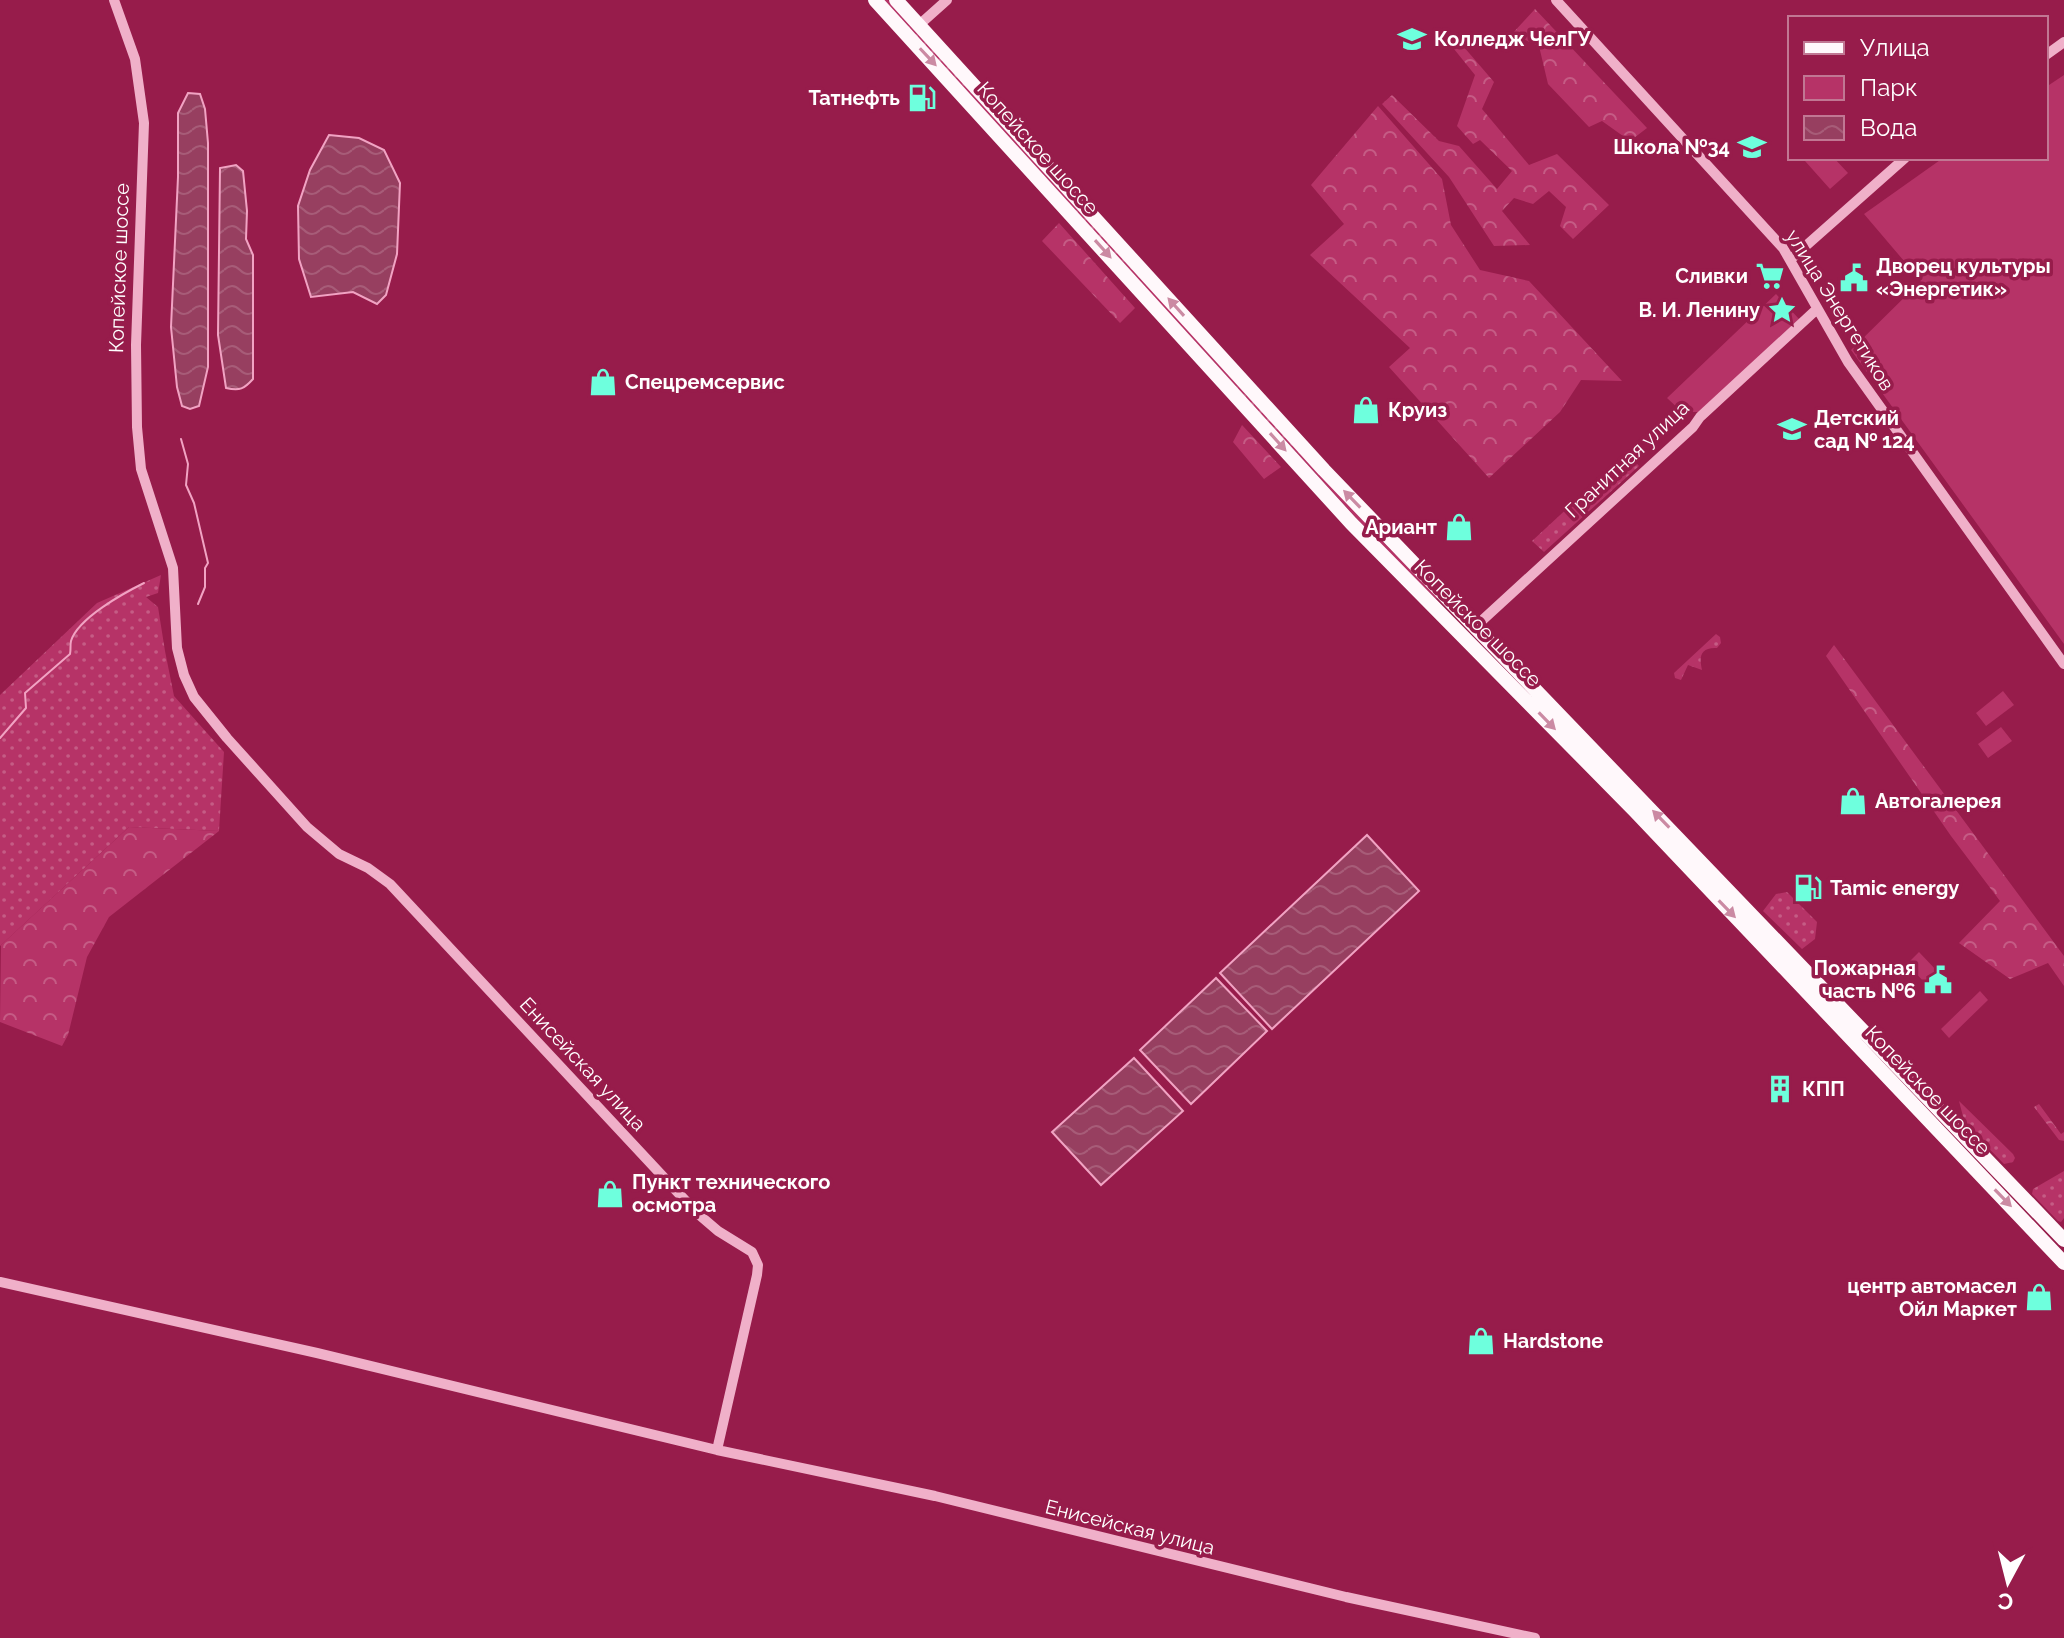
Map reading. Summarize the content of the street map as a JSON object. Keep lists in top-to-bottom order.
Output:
{
  "streets": {
    "main road": ["Копейское шоссе", "Гранитная улица"],
    "street": ["улица Энергетиков", "Енисейская улица"]
  },
  "crossings": [
    ["Копейское шоссе", "Гранитная улица"],
    ["Копейское шоссе", "Енисейская улица"],
    ["улица Энергетиков", "Гранитная улица"]
  ],
  "places": {
    "school or university": ["Колледж ЧелГУ", "Школа №34", "Детский сад № 124"],
    "fuel station": ["Татнефть", "Tamic energy"],
    "supermarket": ["Сливки"],
    "public building": ["Дворец культуры «Энергетик»", "Пожарная часть №6"],
    "place": ["В. И. Ленину"],
    "shop": [
      "Спецремсервис",
      "Круиз",
      "Ариант",
      "Автогалерея",
      "Пункт технического осмотра",
      "центр автомасел Ойл Маркет",
      "Hardstone"
    ],
    "building": ["КПП"]
  },
  "legend": ["Улица", "Парк", "Вода"],
  "north": "bottom"
}
